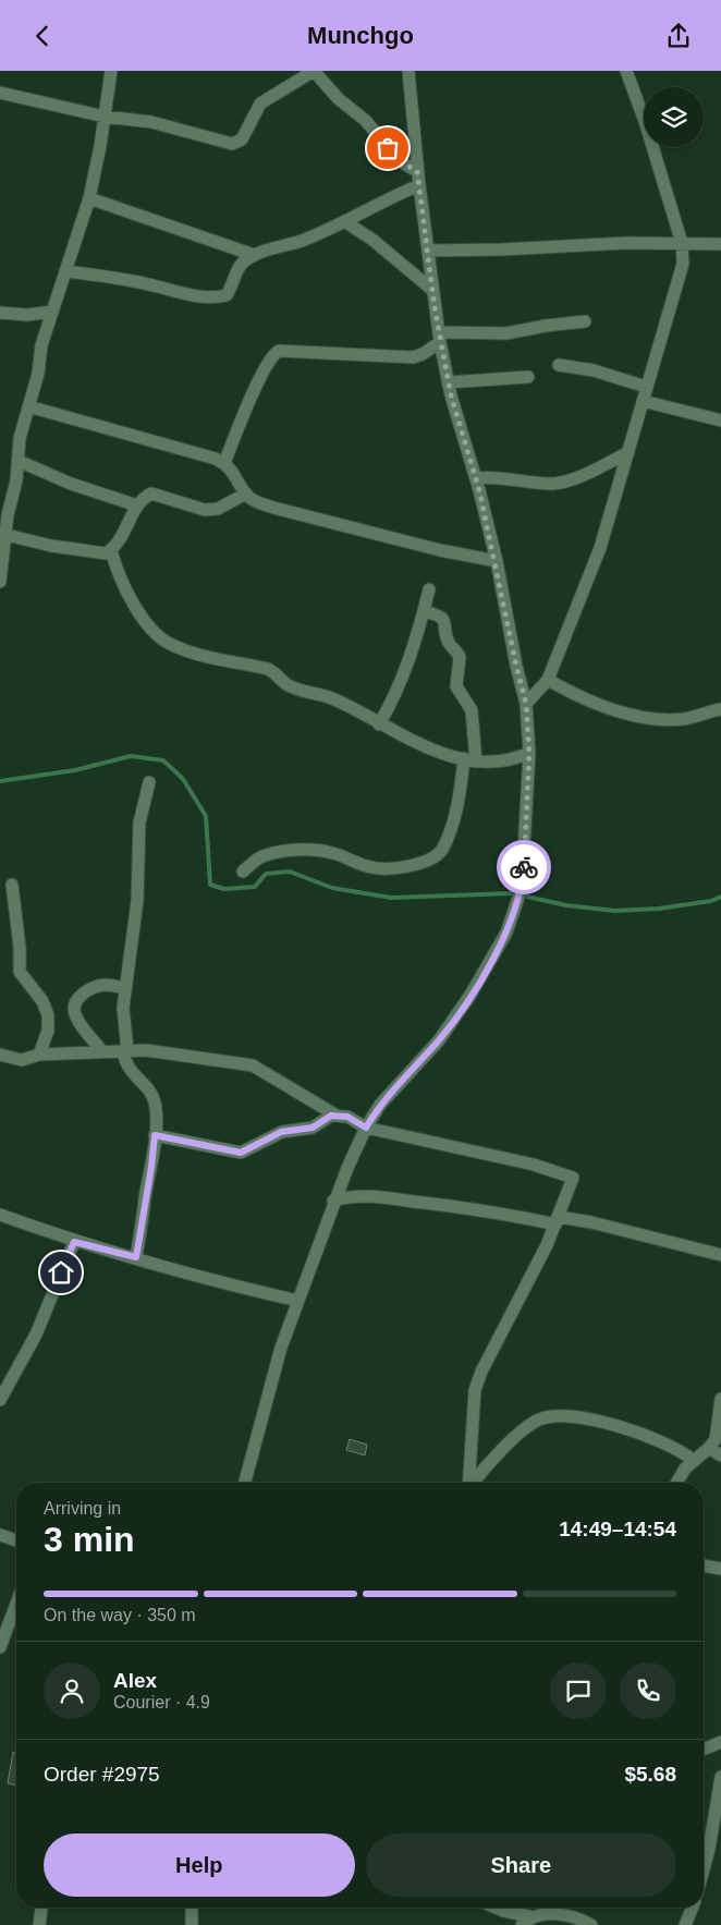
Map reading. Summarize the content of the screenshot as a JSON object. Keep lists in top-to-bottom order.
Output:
{
  "page": {
    "header": "Munchgo",
    "heading": ["3 min", "Arriving in", "14:49–14:54"],
    "panel": [
      "Alex",
      "Courier · 4.9",
      "Order #2975",
      "$5.68"
    ],
    "bar": "On the way · 350 m",
    "buttons": ["Help", "Share"]
  }
}
